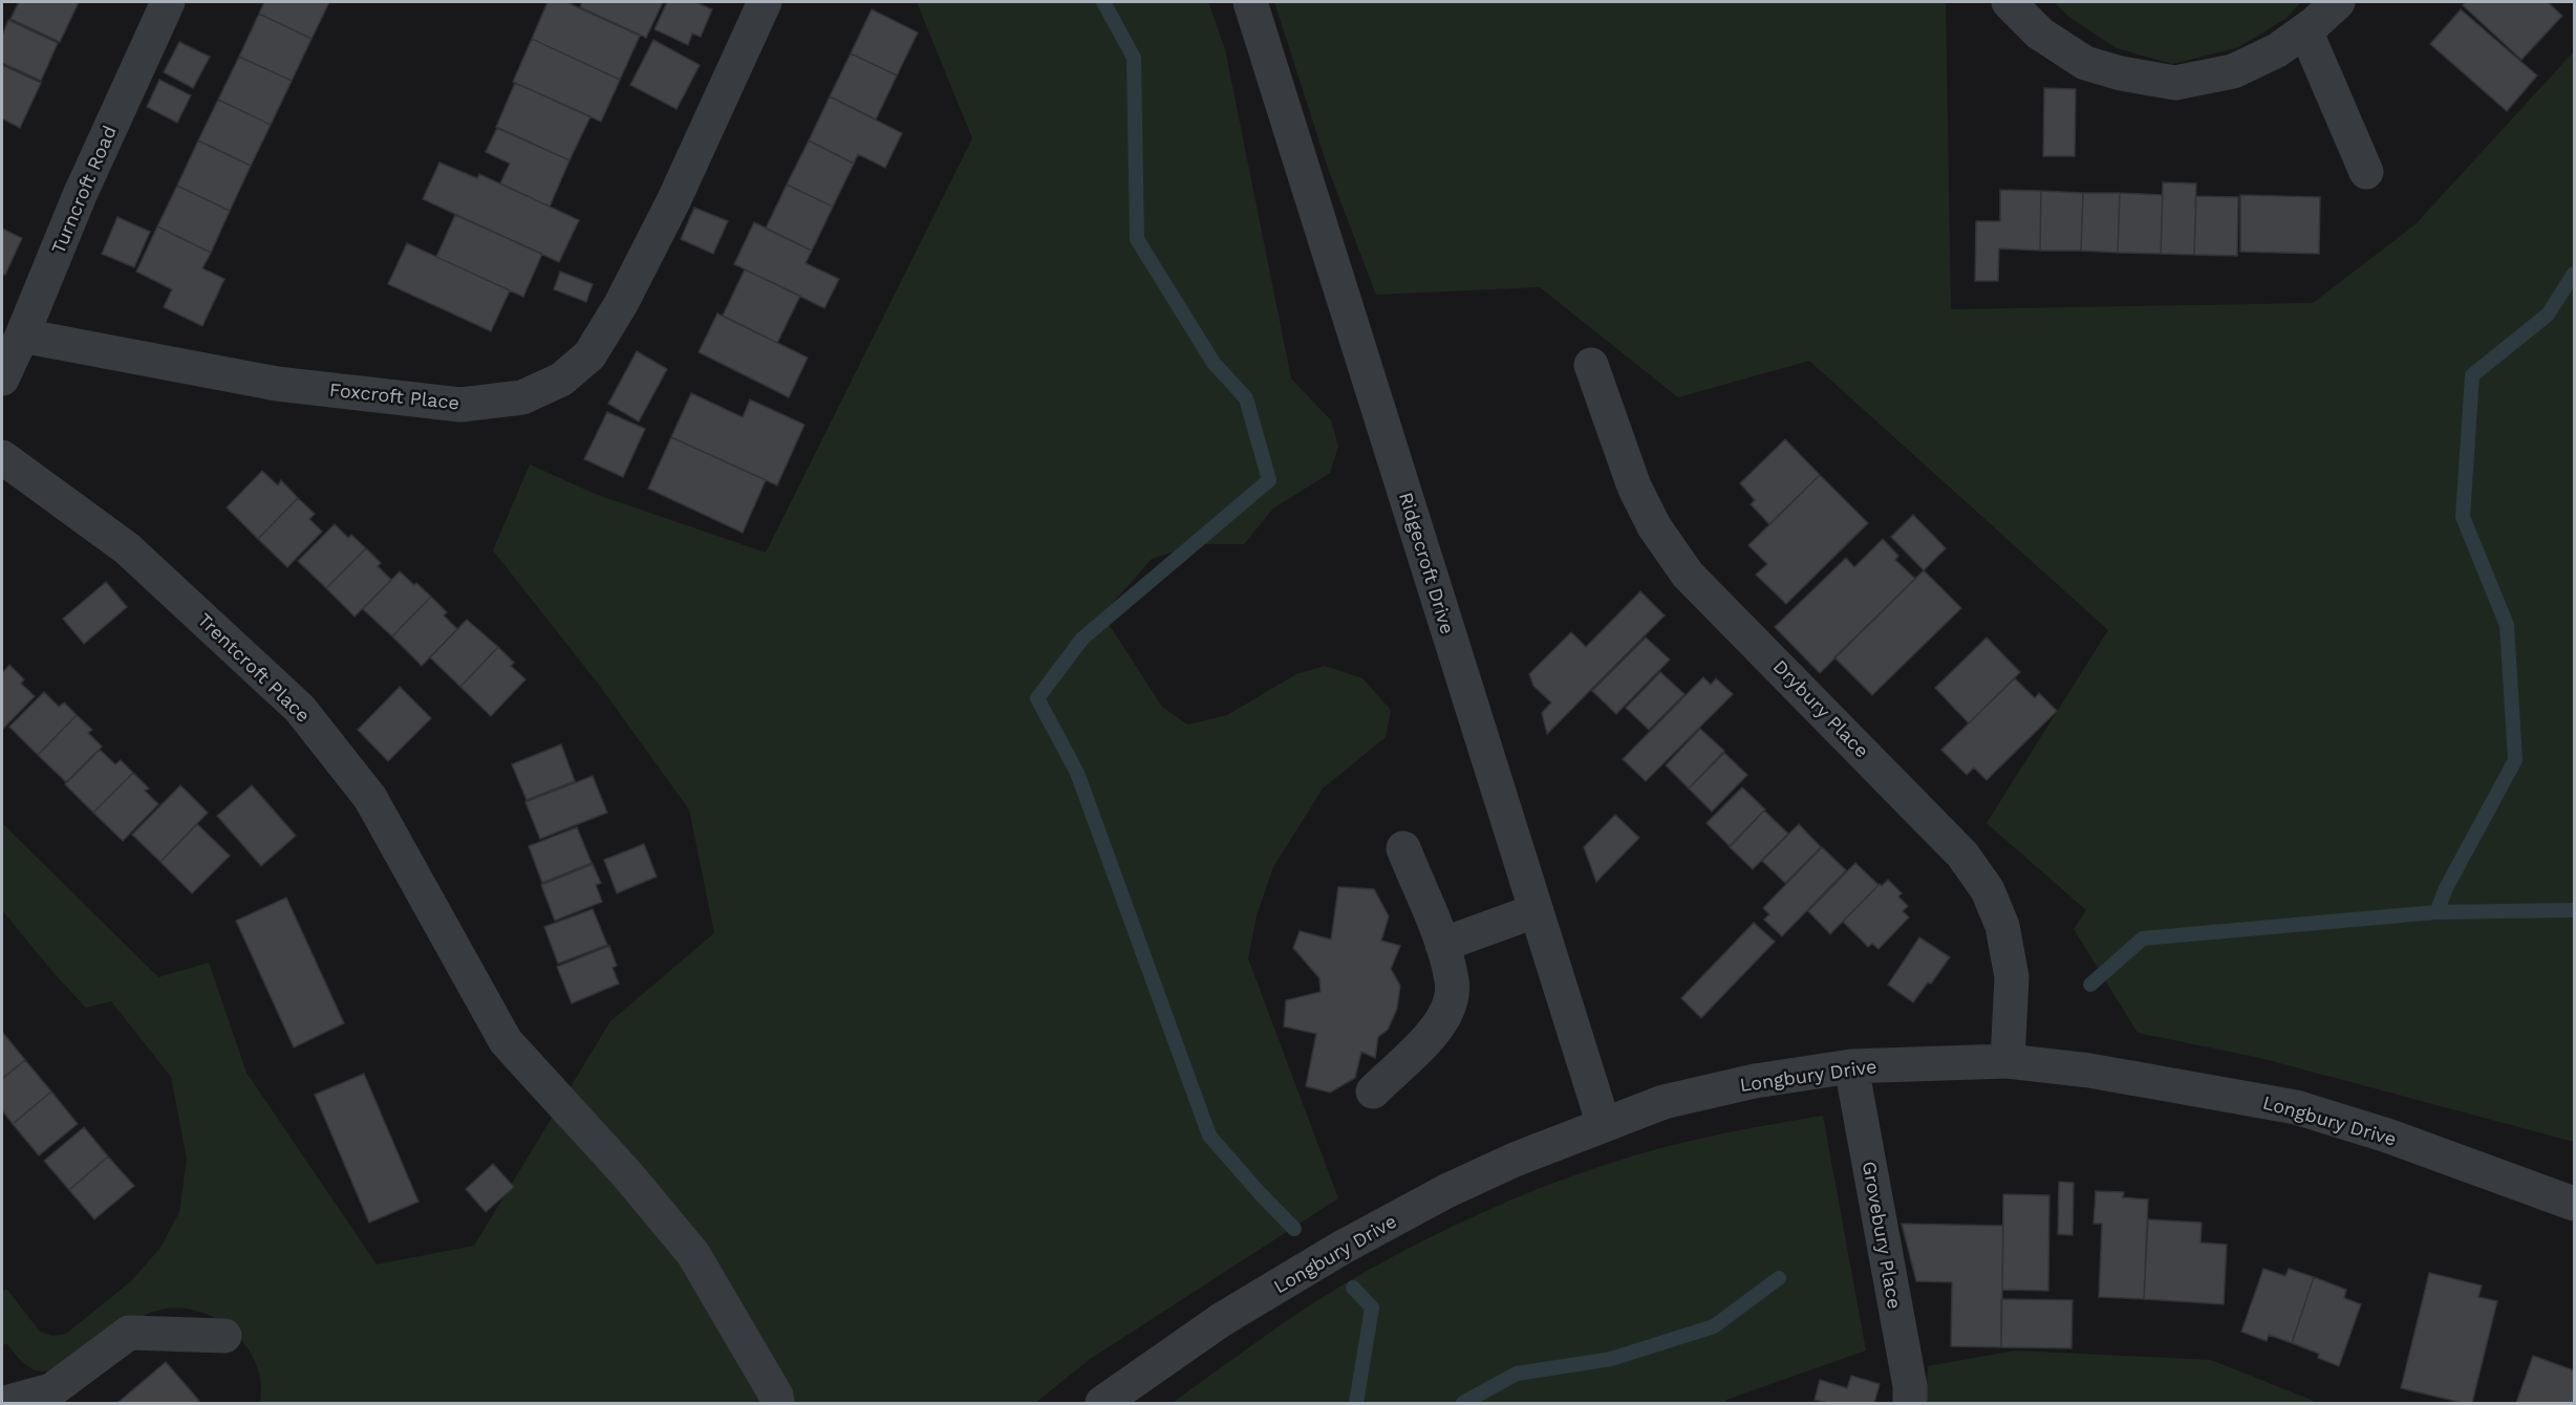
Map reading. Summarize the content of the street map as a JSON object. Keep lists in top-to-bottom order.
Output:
{
  "streets": {
    "street": [
      "Turncroft Road",
      "Foxcroft Place",
      "Ridgecroft Drive",
      "Trentcroft Place",
      "Drybury Place",
      "Longbury Drive",
      "Grovebury Place"
    ]
  },
  "crossings": [
    ["Turncroft Road", "Foxcroft Place"],
    ["Ridgecroft Drive", "Longbury Drive"],
    ["Drybury Place", "Longbury Drive"],
    ["Longbury Drive", "Grovebury Place"]
  ]
}
